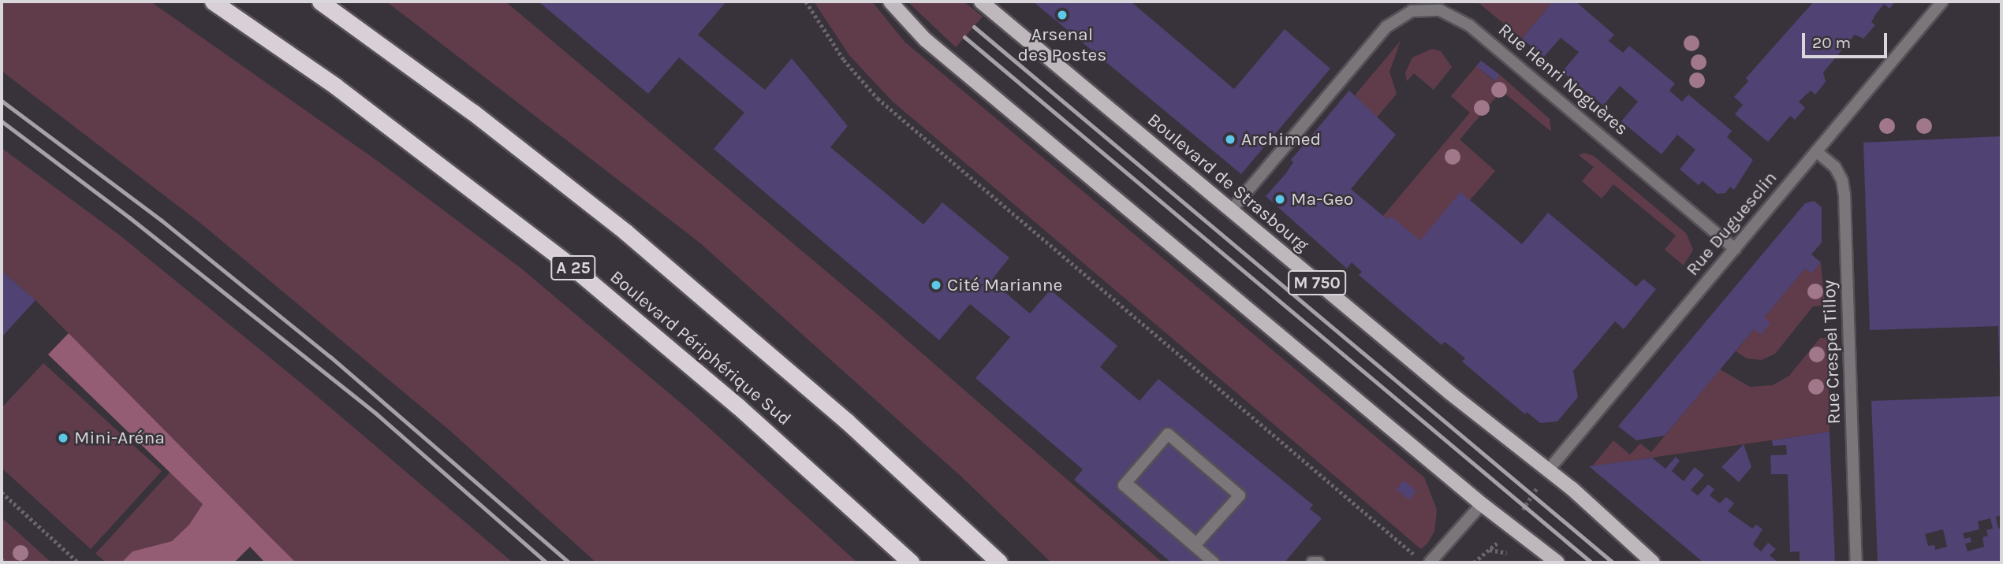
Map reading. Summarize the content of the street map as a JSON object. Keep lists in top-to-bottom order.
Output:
{
  "streets": {
    "highway": ["A 25", "Boulevard Périphérique Sud"],
    "main road": ["Boulevard de Strasbourg", "M 750"],
    "street": ["Rue Henri Noguères", "Rue Duguesclin", "Rue Crespel Tilloy"]
  },
  "crossings": [
    ["Rue Henri Noguères", "Boulevard de Strasbourg"],
    ["Rue Henri Noguères", "Rue Duguesclin"],
    ["Boulevard de Strasbourg", "Rue Duguesclin"],
    ["Rue Duguesclin", "Rue Crespel Tilloy"]
  ],
  "places": [
    "Arsenal des Postes",
    "Archimed",
    "Ma-Geo",
    "Cité Marianne",
    "Mini-Aréna"
  ],
  "scale_bar": "20 m"
}
